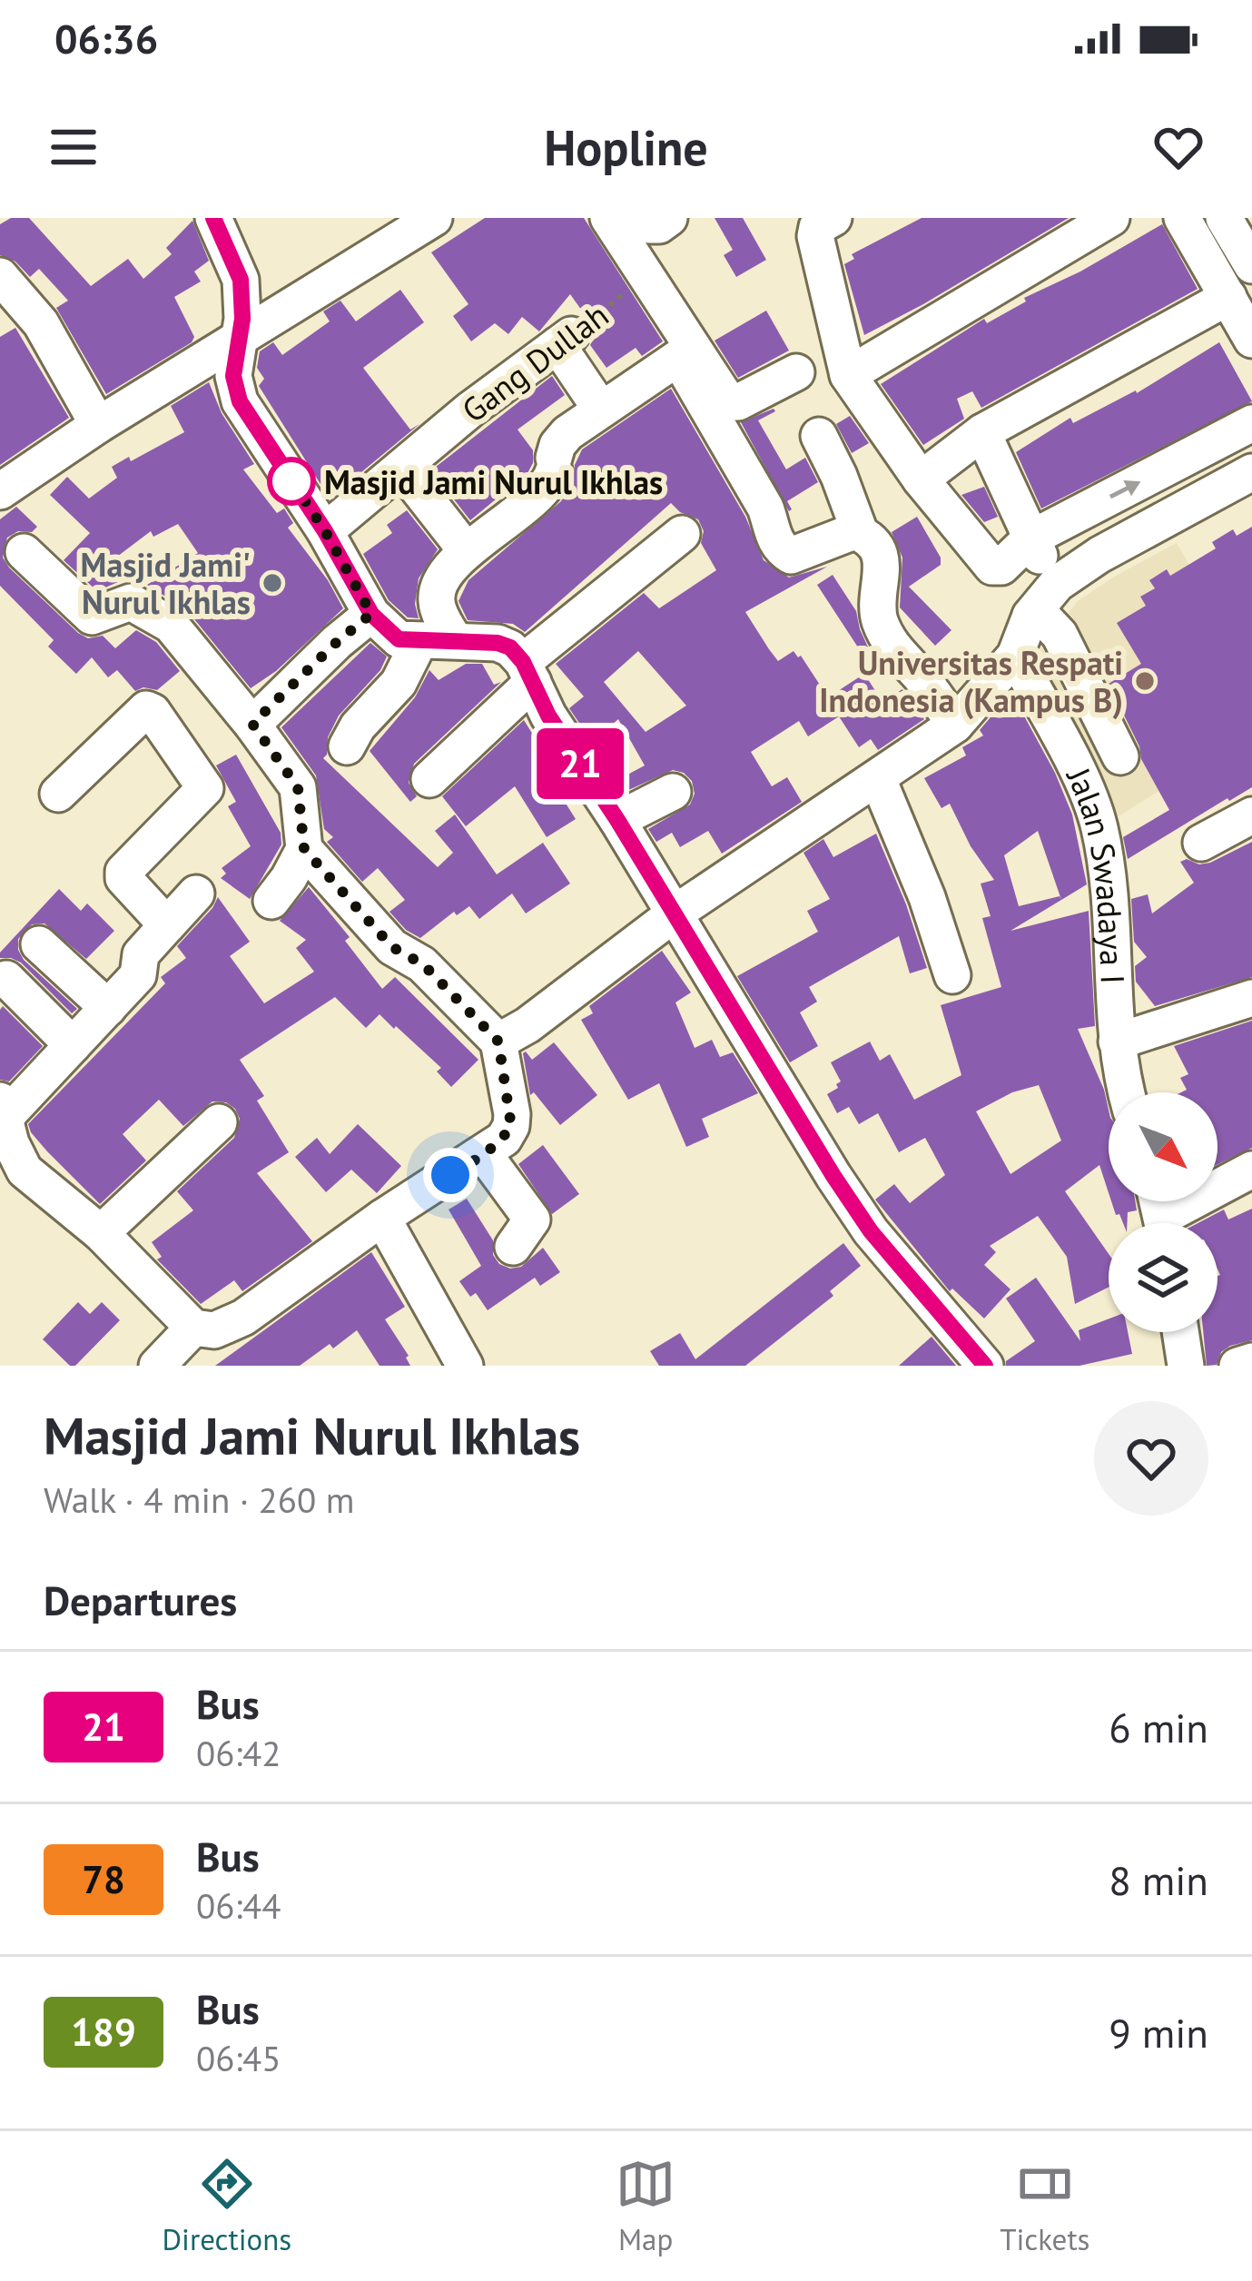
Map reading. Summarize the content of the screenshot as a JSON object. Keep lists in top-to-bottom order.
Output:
{
  "streets": {
    "street": ["Gang Dullah", "Jalan Swadaya I"]
  },
  "places": ["Masjid Jami Nurul Ikhlas", "Masjid Jami' Nurul Ikhlas", "Universitas Respati Indonesia (Kampus B)"],
  "lines": ["bus line 21"],
  "north": "bottom right",
  "page": {
    "status": "06:36",
    "header": "Hopline",
    "on_map": "21",
    "heading": [
      ["Masjid Jami Nurul Ikhlas", "Walk · 4 min · 260 m"],
      "Departures"
    ],
    "list": [
      {
        "mark": "21",
        "name": "Bus",
        "note": "06:42",
        "value": "6 min"
      },
      {
        "mark": "78",
        "name": "Bus",
        "note": "06:44",
        "value": "8 min"
      },
      {
        "mark": "189",
        "name": "Bus",
        "note": "06:45",
        "value": "9 min"
      }
    ],
    "tabs": ["Directions", "Map", "Tickets"]
  }
}
